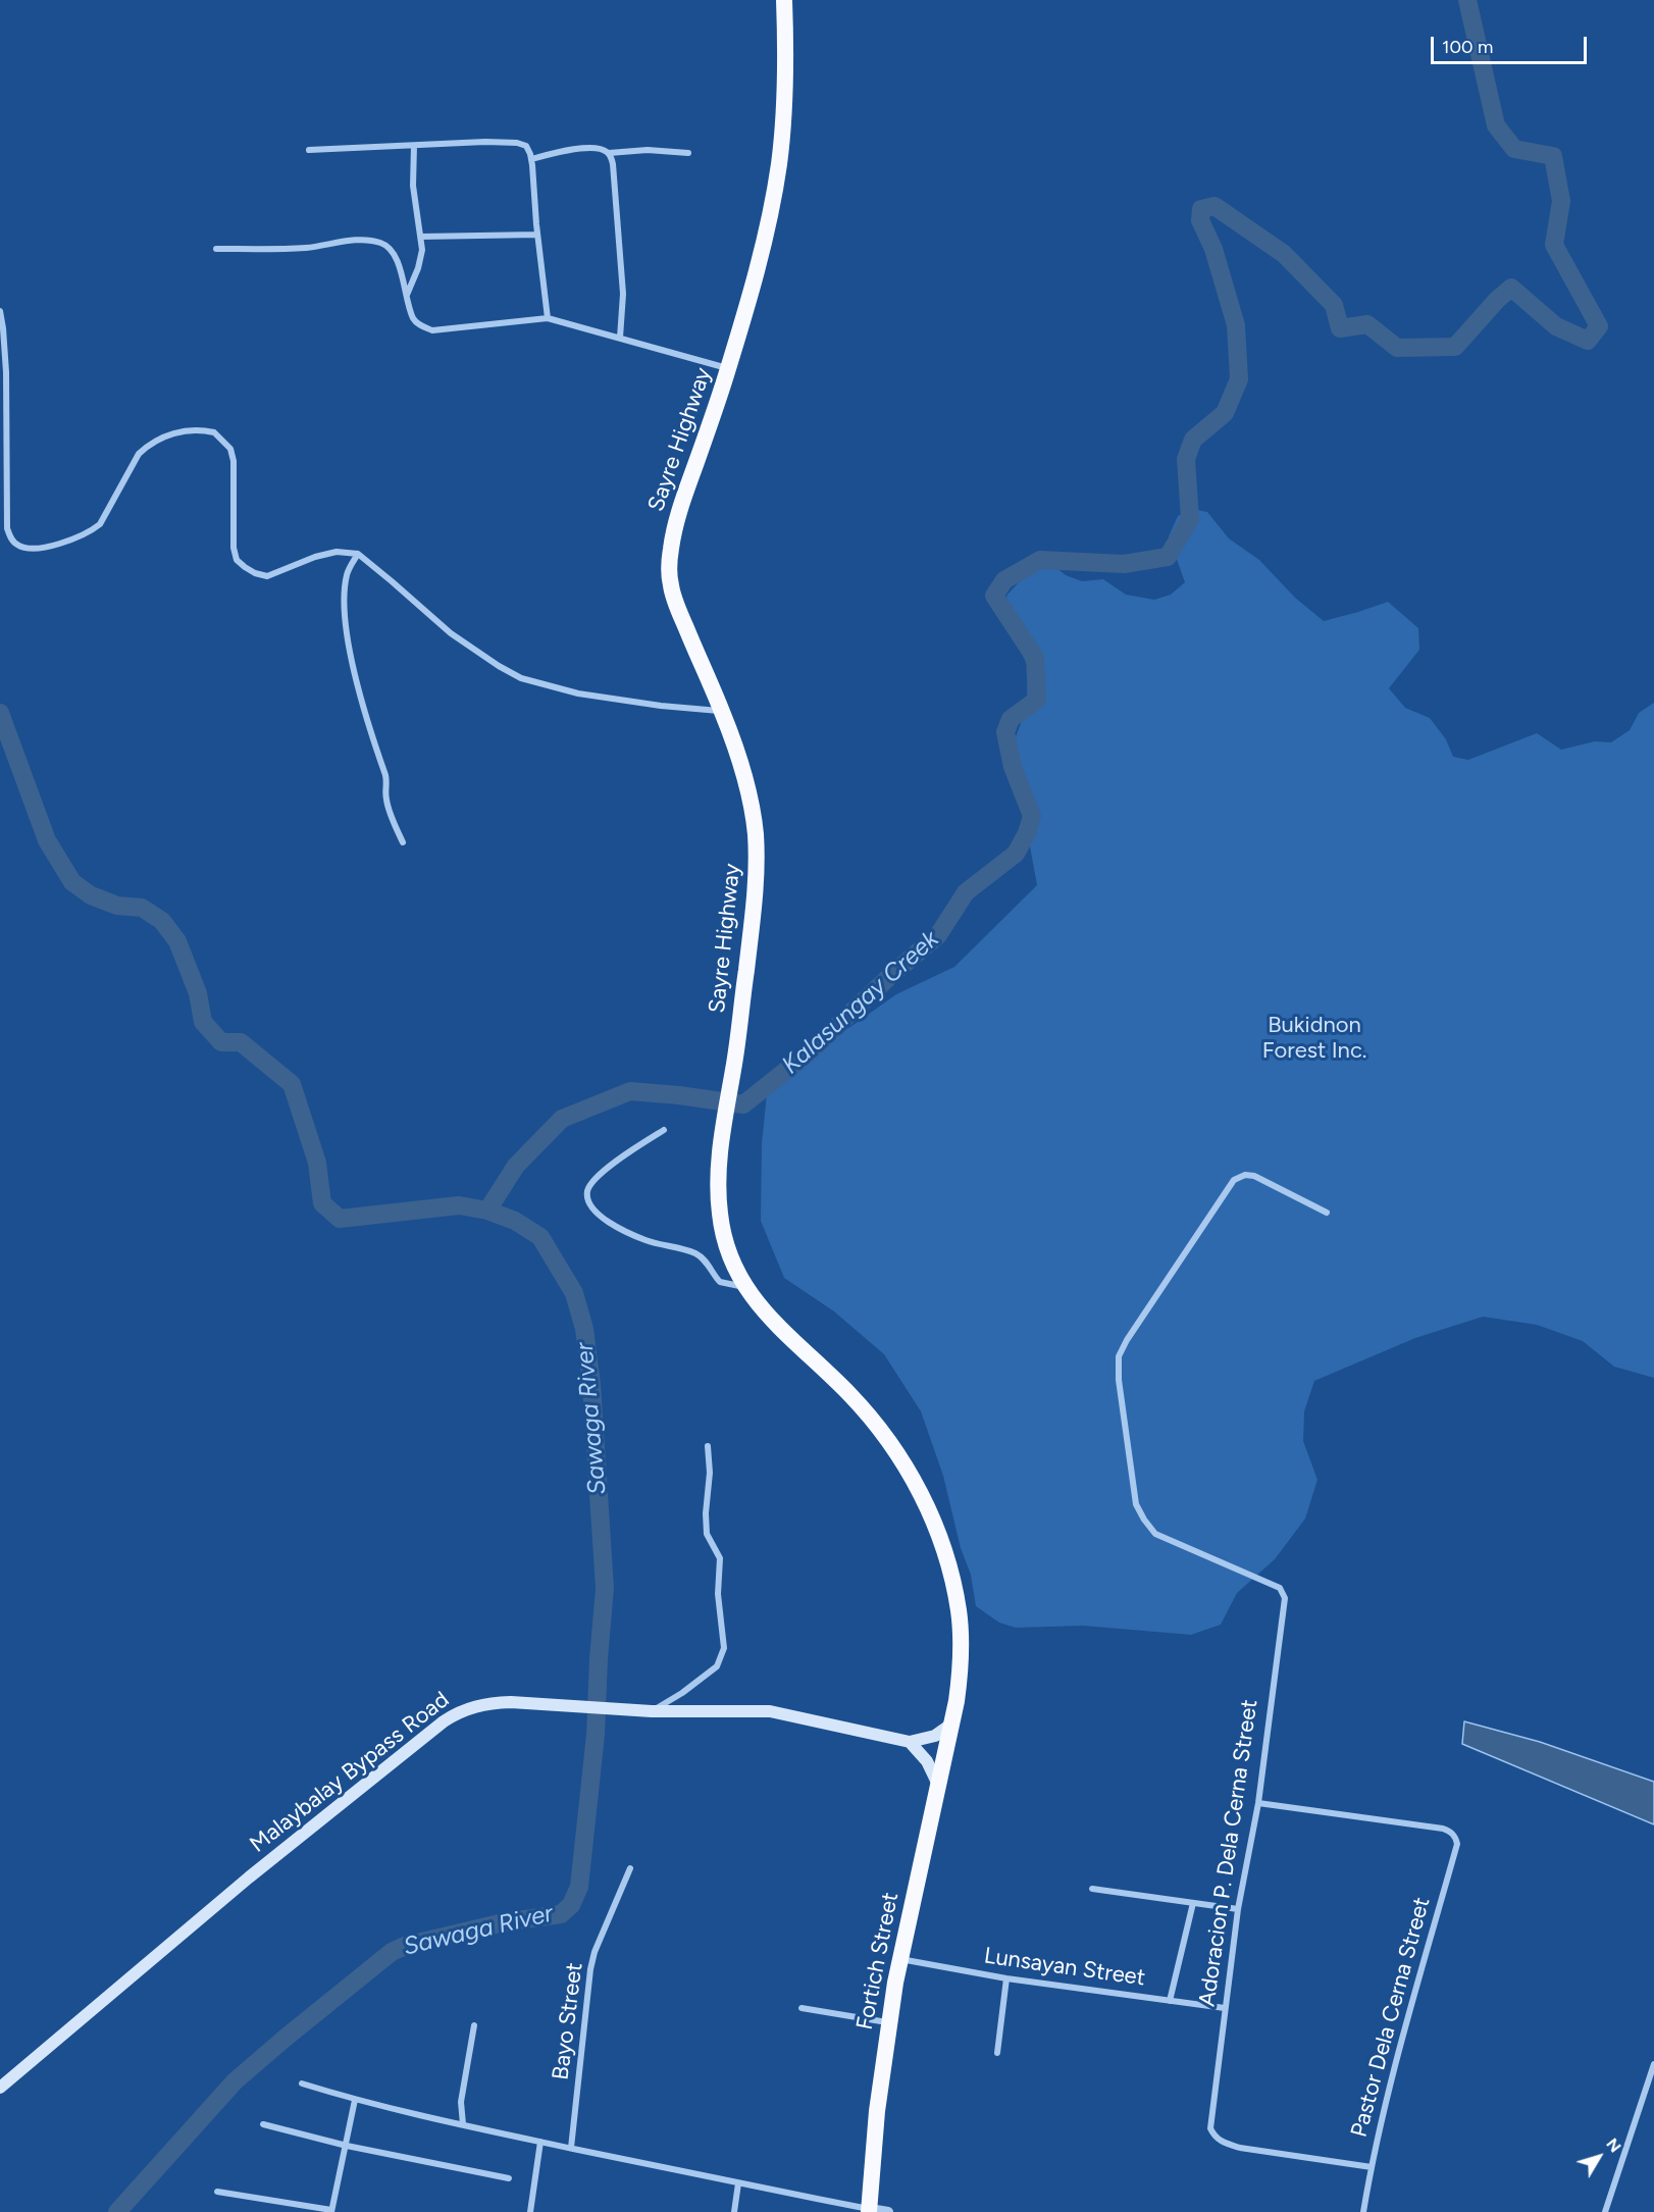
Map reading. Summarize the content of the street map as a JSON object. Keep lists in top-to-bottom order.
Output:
{
  "streets": {
    "highway": ["Sayre Highway", "Fortich Street"],
    "main road": ["Malaybalay Bypass Road"],
    "street": [
      "Adoracion P. Dela Cerna Street",
      "Lunsayan Street",
      "Pastor Dela Cerna Street",
      "Bayo Street"
    ]
  },
  "crossings": [
    ["Sayre Highway", "Malaybalay Bypass Road"],
    ["Sayre Highway", "Fortich Street"],
    ["Malaybalay Bypass Road", "Fortich Street"],
    ["Adoracion P. Dela Cerna Street", "Lunsayan Street"],
    ["Adoracion P. Dela Cerna Street", "Pastor Dela Cerna Street"],
    ["Fortich Street", "Lunsayan Street"]
  ],
  "water": ["Kalasungay Creek", "Sawaga River"],
  "parks": ["Bukidnon Forest Inc."],
  "scale_bar": "100 m",
  "north": "top right"
}
